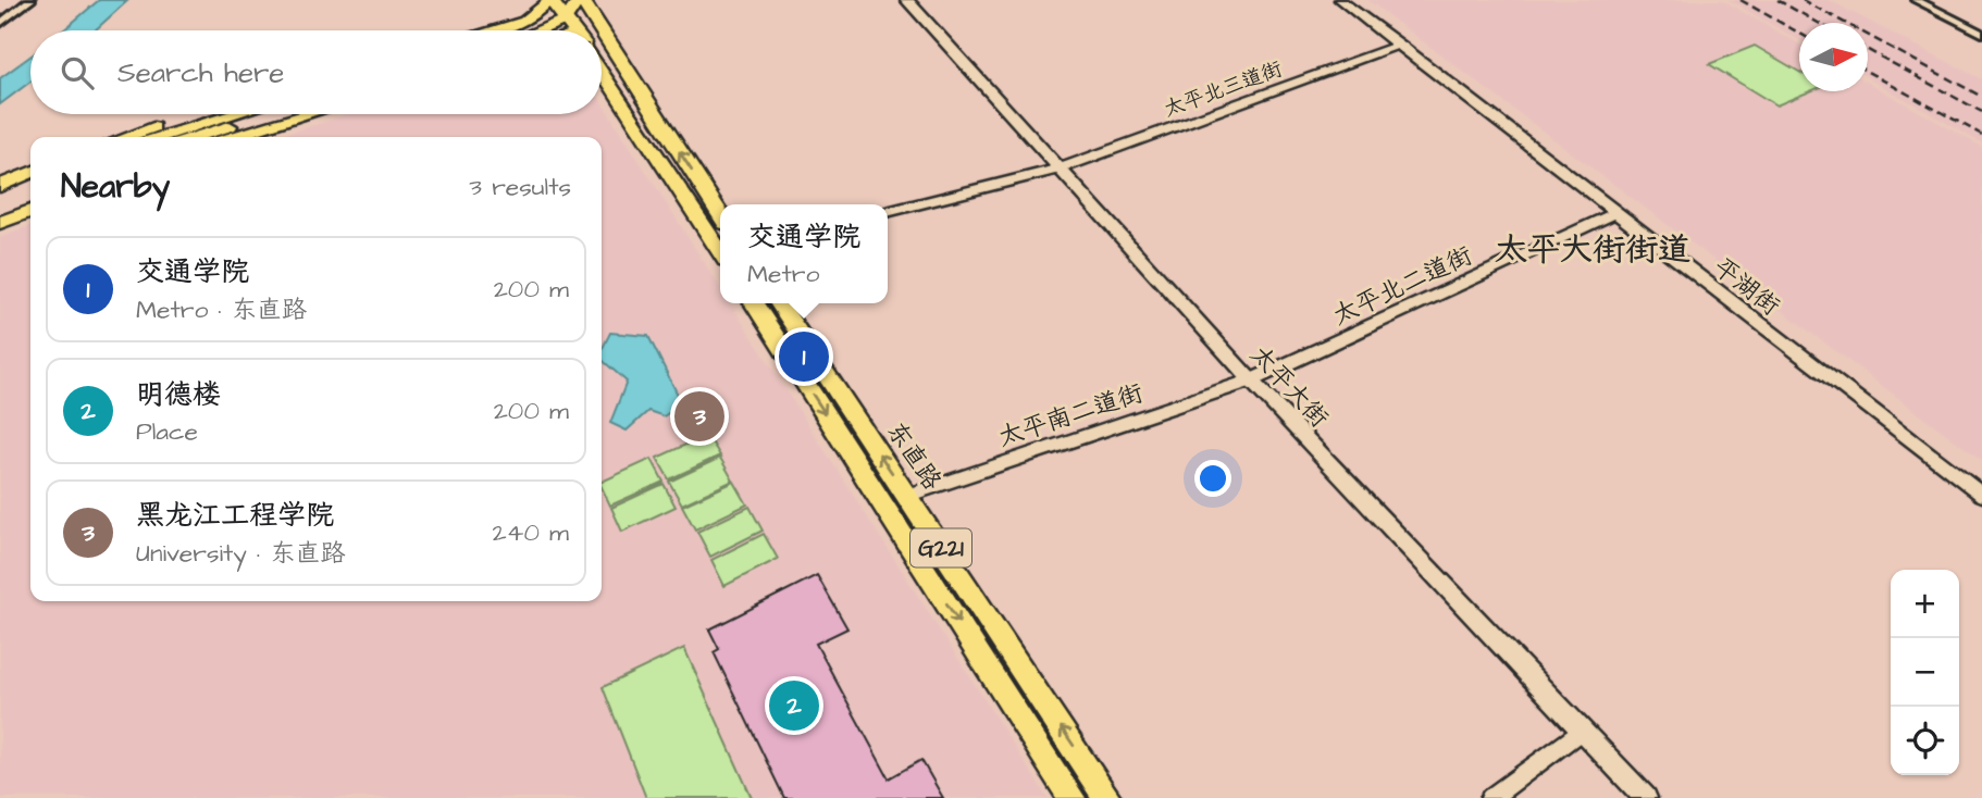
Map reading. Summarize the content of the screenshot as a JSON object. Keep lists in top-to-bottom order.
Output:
{
  "streets": {
    "highway": ["东直路", "G221"],
    "main road": ["太平大街"],
    "street": [
      "太平北三道街",
      "太平北二道街",
      "平湖街",
      "太平南二道街"
    ]
  },
  "crossings": [
    ["太平北三道街", "平湖街"],
    ["太平北三道街", "太平大街"],
    ["太平北二道街", "平湖街"],
    ["太平北二道街", "太平大街"],
    ["太平北二道街", "太平南二道街"],
    ["太平大街", "太平南二道街"],
    ["太平南二道街", "东直路"]
  ],
  "districts": ["太平大街街道"],
  "north": "right",
  "page": {
    "search": "Search here",
    "heading": ["Nearby", "3 results"],
    "popup": ["交通学院", "Metro"],
    "list": [
      {
        "mark": "1",
        "name": "交通学院",
        "note": "Metro · 东直路",
        "value": "200 m"
      },
      {
        "mark": "2",
        "name": "明德楼",
        "note": "Place",
        "value": "200 m"
      },
      {
        "mark": "3",
        "name": "黑龙江工程学院",
        "note": "University · 东直路",
        "value": "240 m"
      }
    ],
    "pins": ["1", "3", "2"],
    "map_buttons": ["+", "−"]
  }
}
